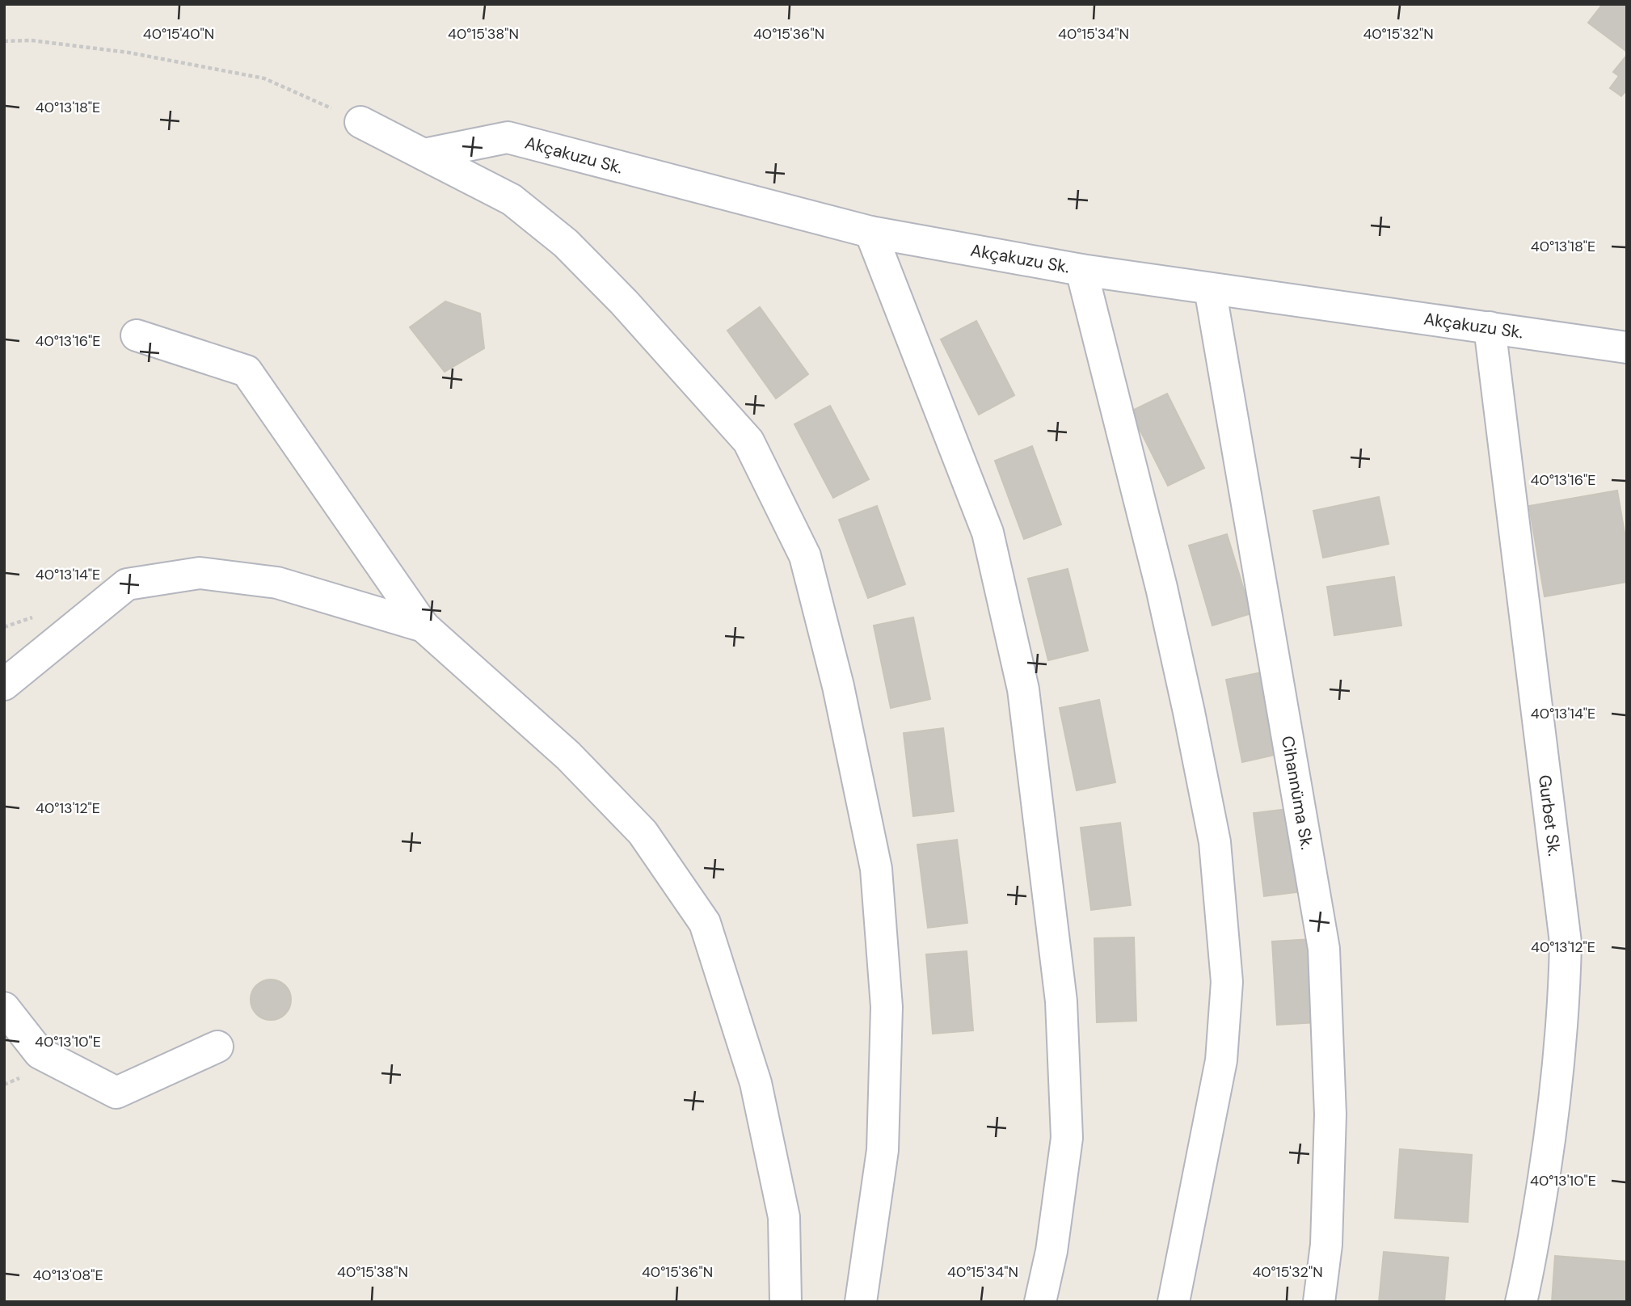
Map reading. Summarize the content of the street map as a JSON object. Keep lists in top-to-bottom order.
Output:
{
  "streets": {
    "street": ["Akçakuzu Sk.", "Cihannüma Sk.", "Gurbet Sk."]
  },
  "crossings": [
    ["Akçakuzu Sk.", "Cihannüma Sk."],
    ["Akçakuzu Sk.", "Gurbet Sk."]
  ],
  "coordinates": [
    "40°15'40\"N",
    "40°15'38\"N",
    "40°15'36\"N",
    "40°15'34\"N",
    "40°15'32\"N",
    "40°13'18\"E",
    "40°13'16\"E",
    "40°13'14\"E",
    "40°13'12\"E",
    "40°13'10\"E",
    "40°13'08\"E"
  ]
}
